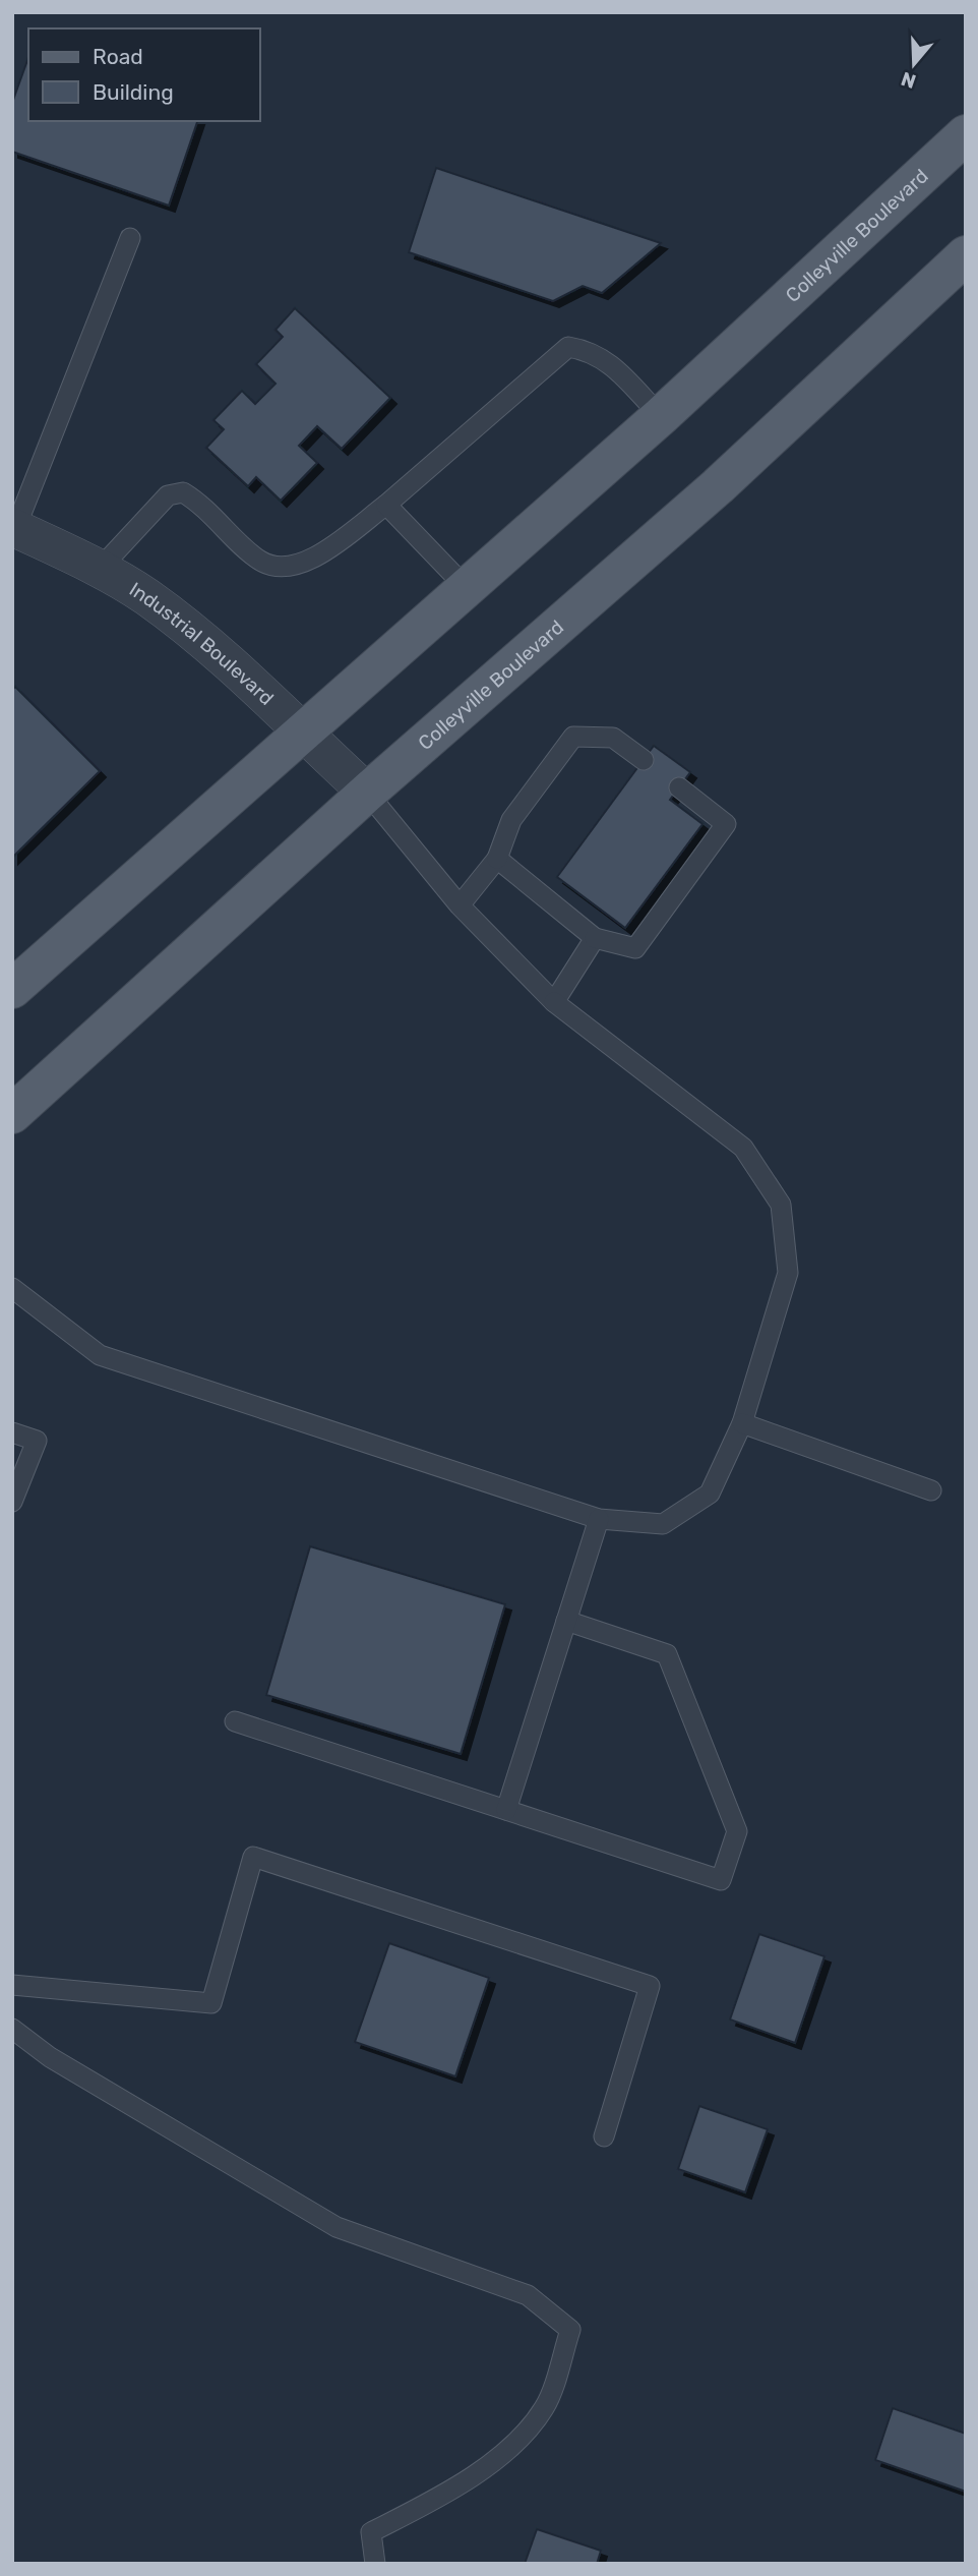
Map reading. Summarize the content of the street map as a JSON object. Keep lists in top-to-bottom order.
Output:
{
  "streets": {
    "main road": ["Colleyville Boulevard"],
    "street": ["Industrial Boulevard"]
  },
  "crossings": [
    ["Colleyville Boulevard", "Industrial Boulevard"]
  ],
  "legend": ["Road", "Building"],
  "north": "bottom"
}
